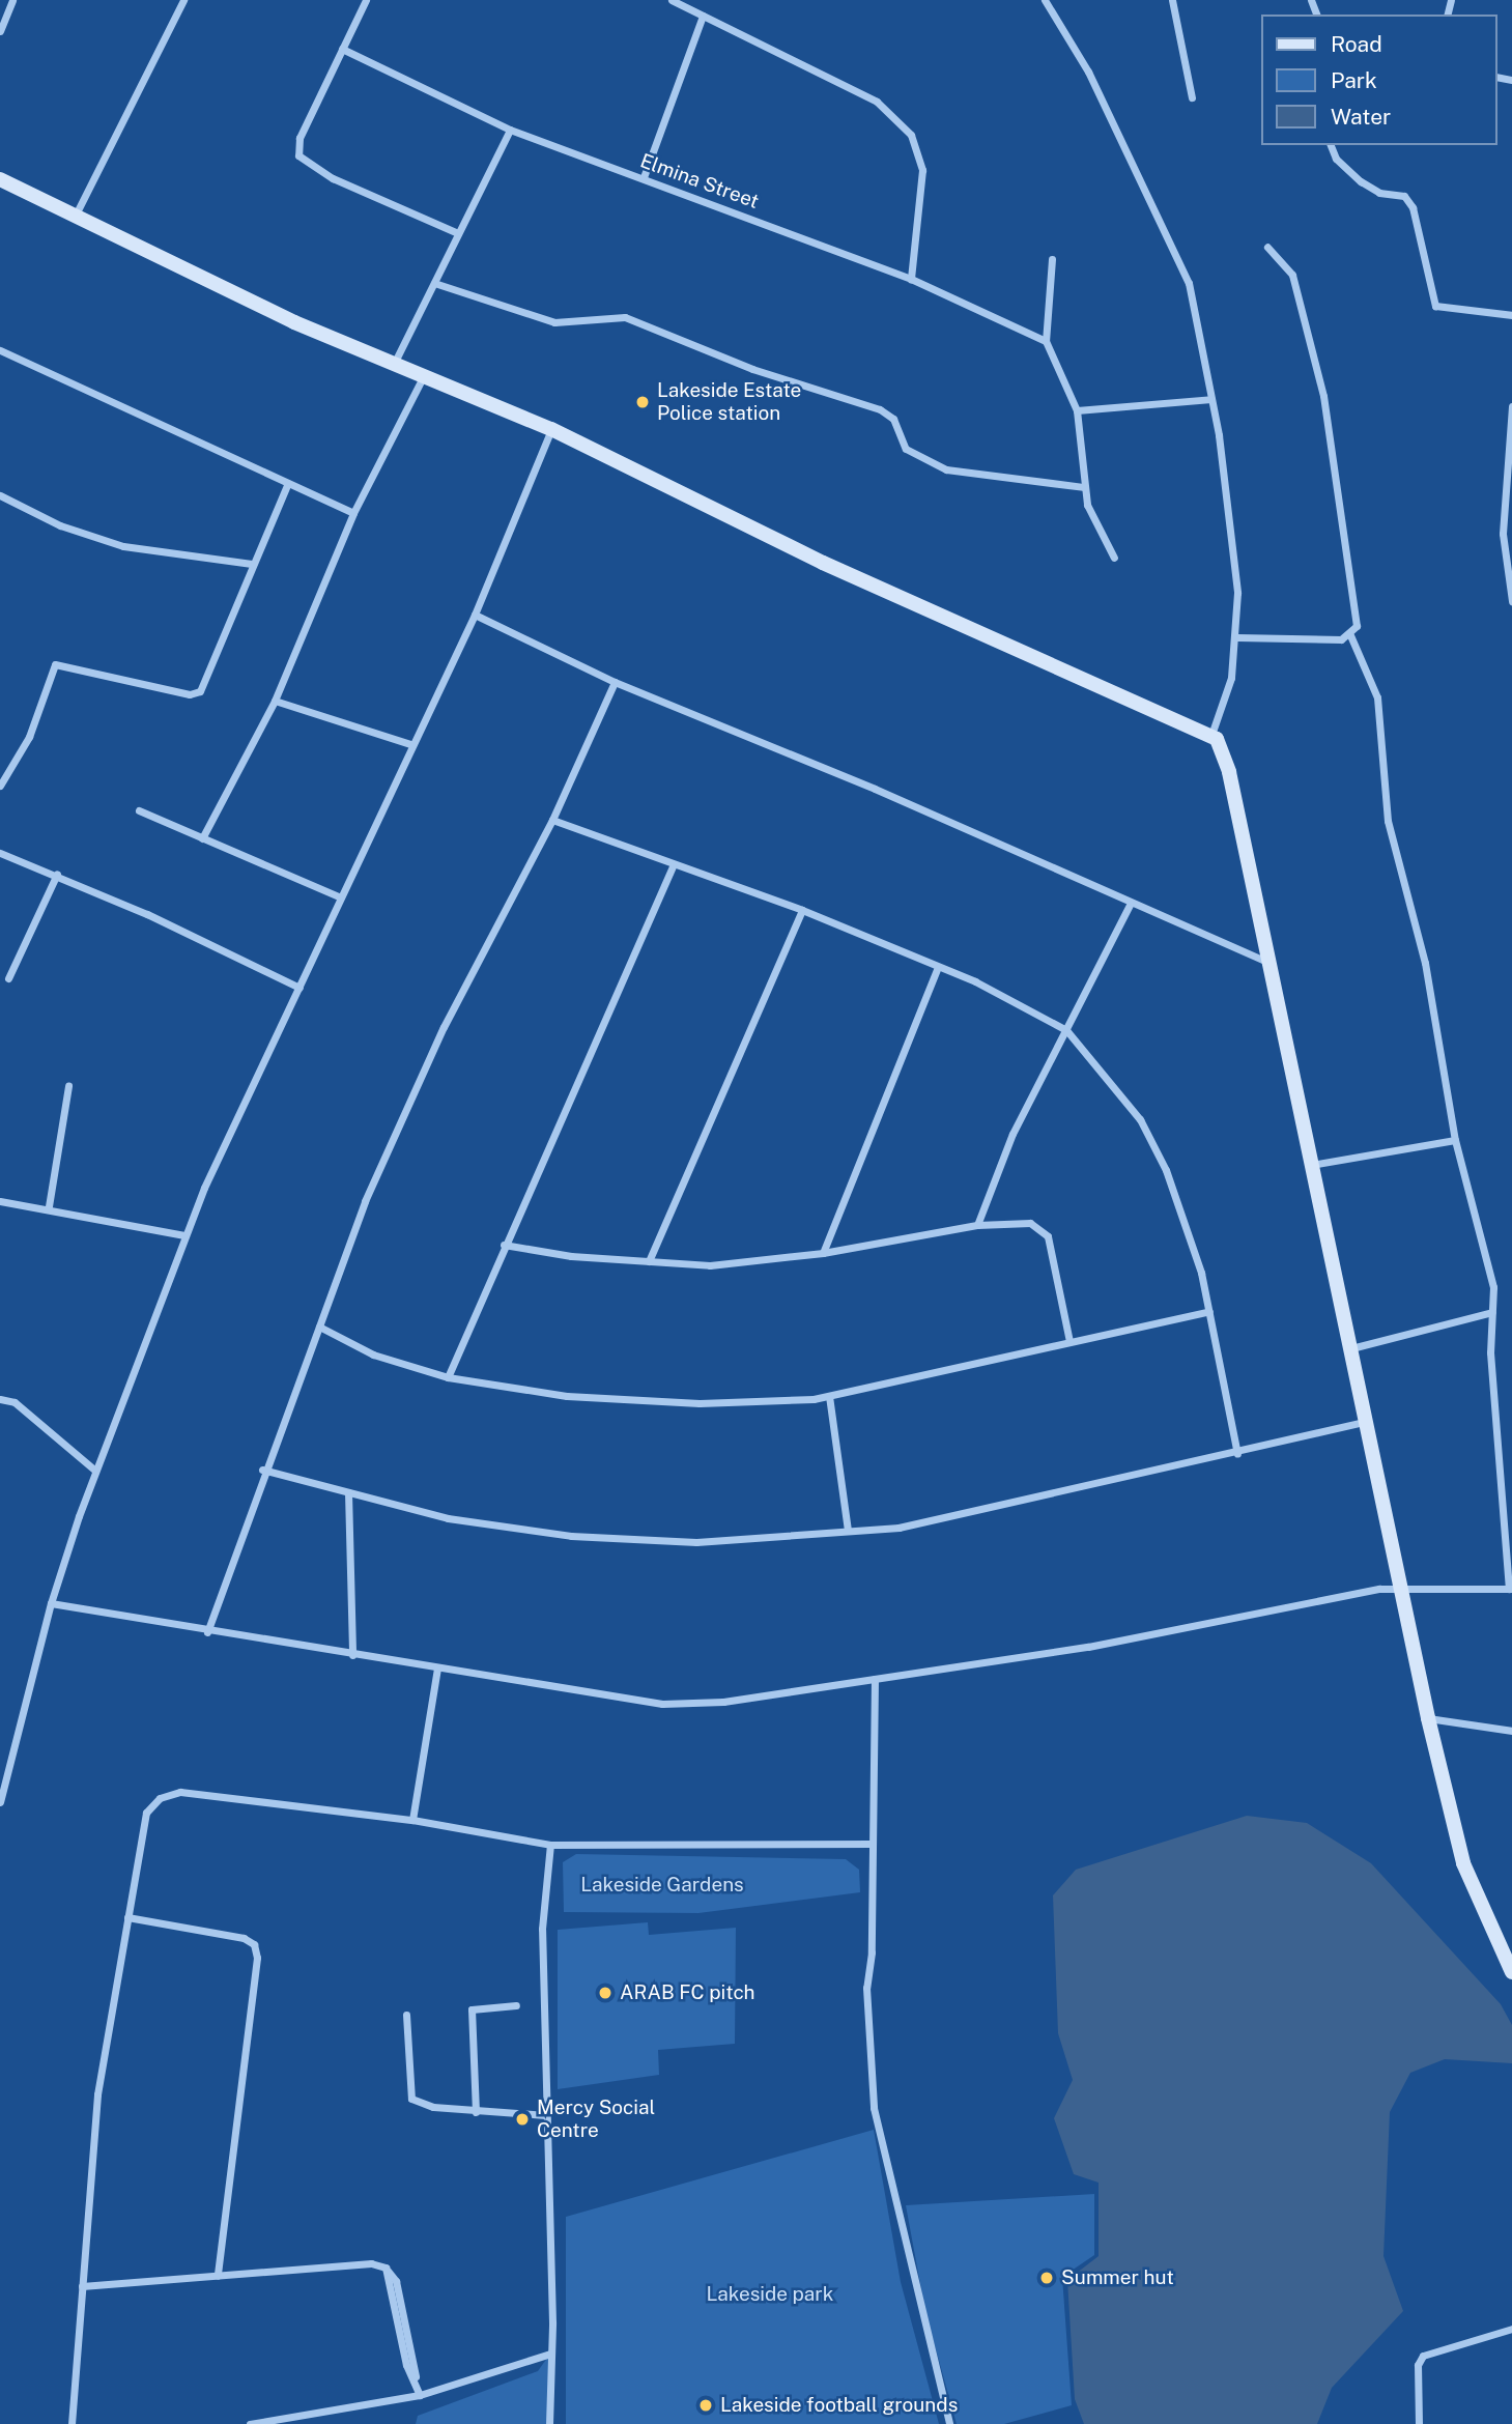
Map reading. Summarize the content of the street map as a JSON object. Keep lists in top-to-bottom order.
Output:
{
  "streets": {
    "street": ["Elmina Street"]
  },
  "parks": ["Lakeside Gardens", "Lakeside park"],
  "places": [
    "Lakeside Estate Police station",
    "ARAB FC pitch",
    "Mercy Social Centre",
    "Summer hut",
    "Lakeside football grounds"
  ],
  "legend": ["Road", "Park", "Water"]
}
